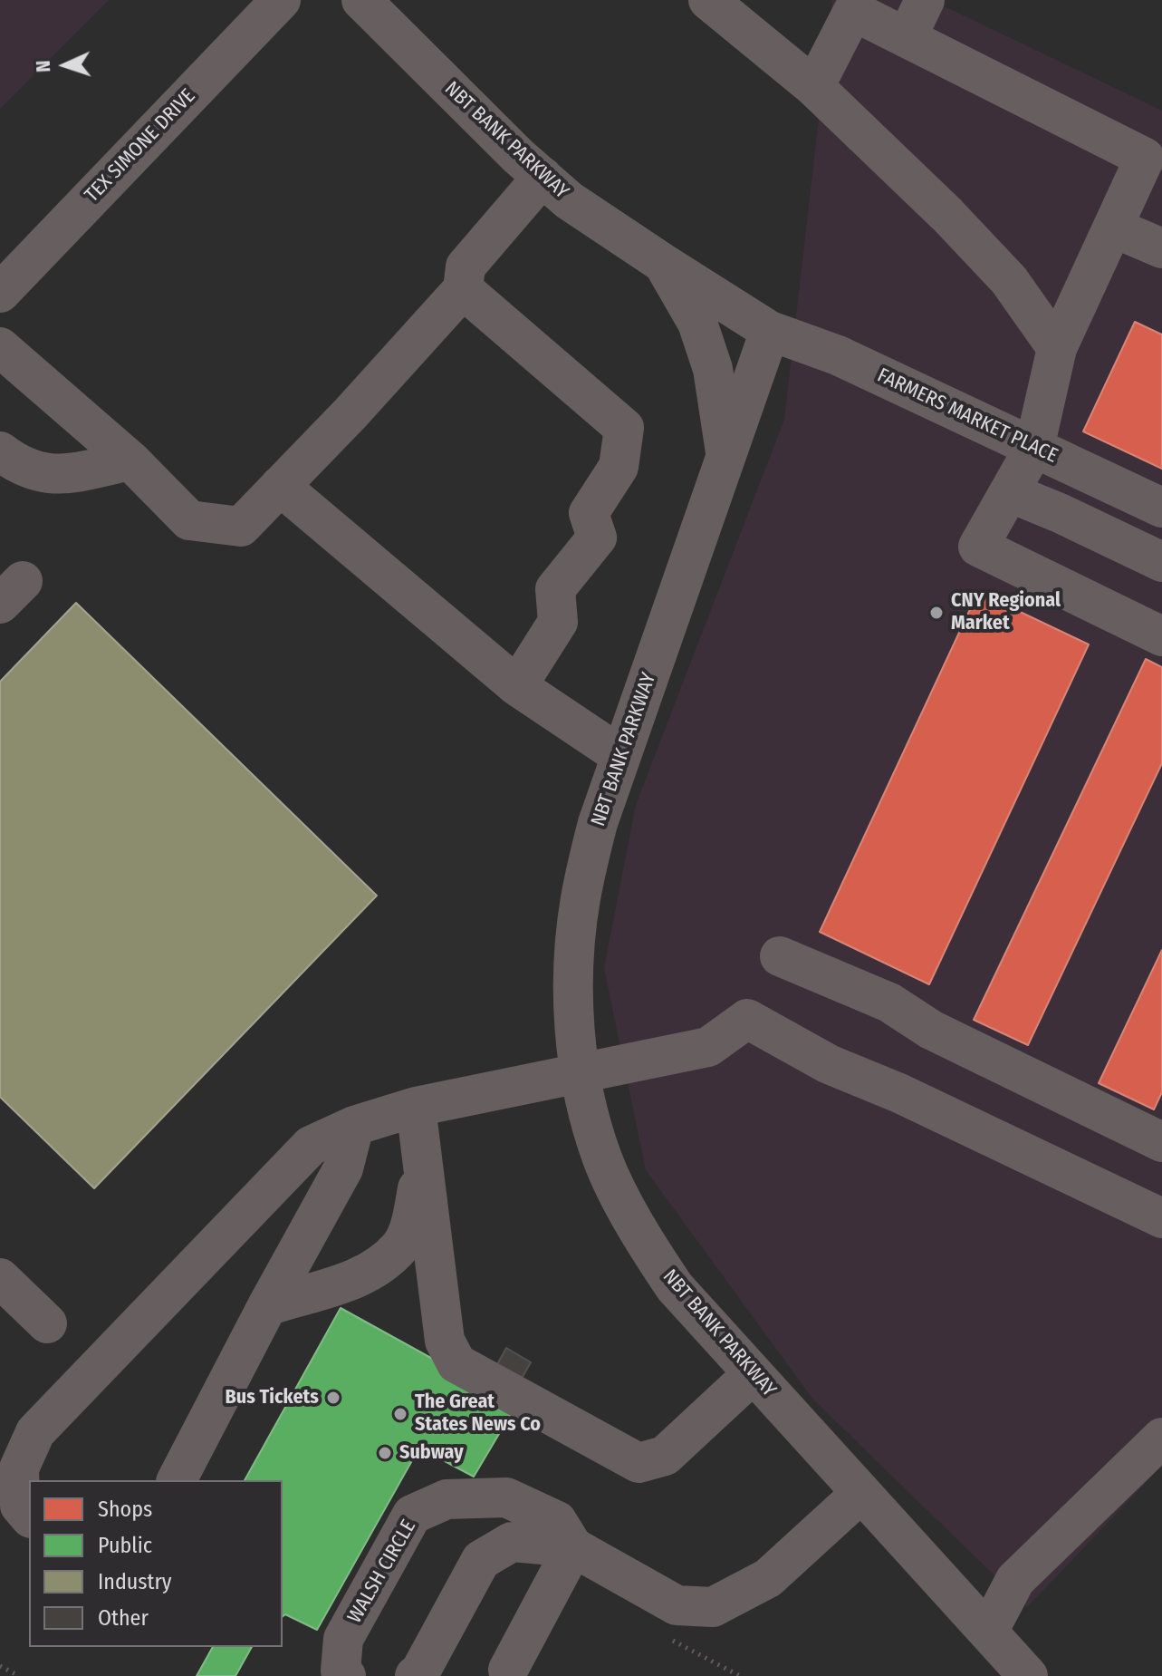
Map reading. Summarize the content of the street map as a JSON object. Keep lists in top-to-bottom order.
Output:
{
  "streets": {
    "street": [
      "NBT BANK PARKWAY",
      "TEX SIMONE DRIVE",
      "FARMERS MARKET PLACE",
      "WALSH CIRCLE"
    ]
  },
  "crossings": [
    ["NBT BANK PARKWAY", "FARMERS MARKET PLACE"],
    ["NBT BANK PARKWAY", "WALSH CIRCLE"]
  ],
  "places": [
    "CNY Regional Market",
    "Bus Tickets",
    "The Great States News Co",
    "Subway"
  ],
  "legend": [
    "Shops",
    "Public",
    "Industry",
    "Other"
  ],
  "north": "left"
}
